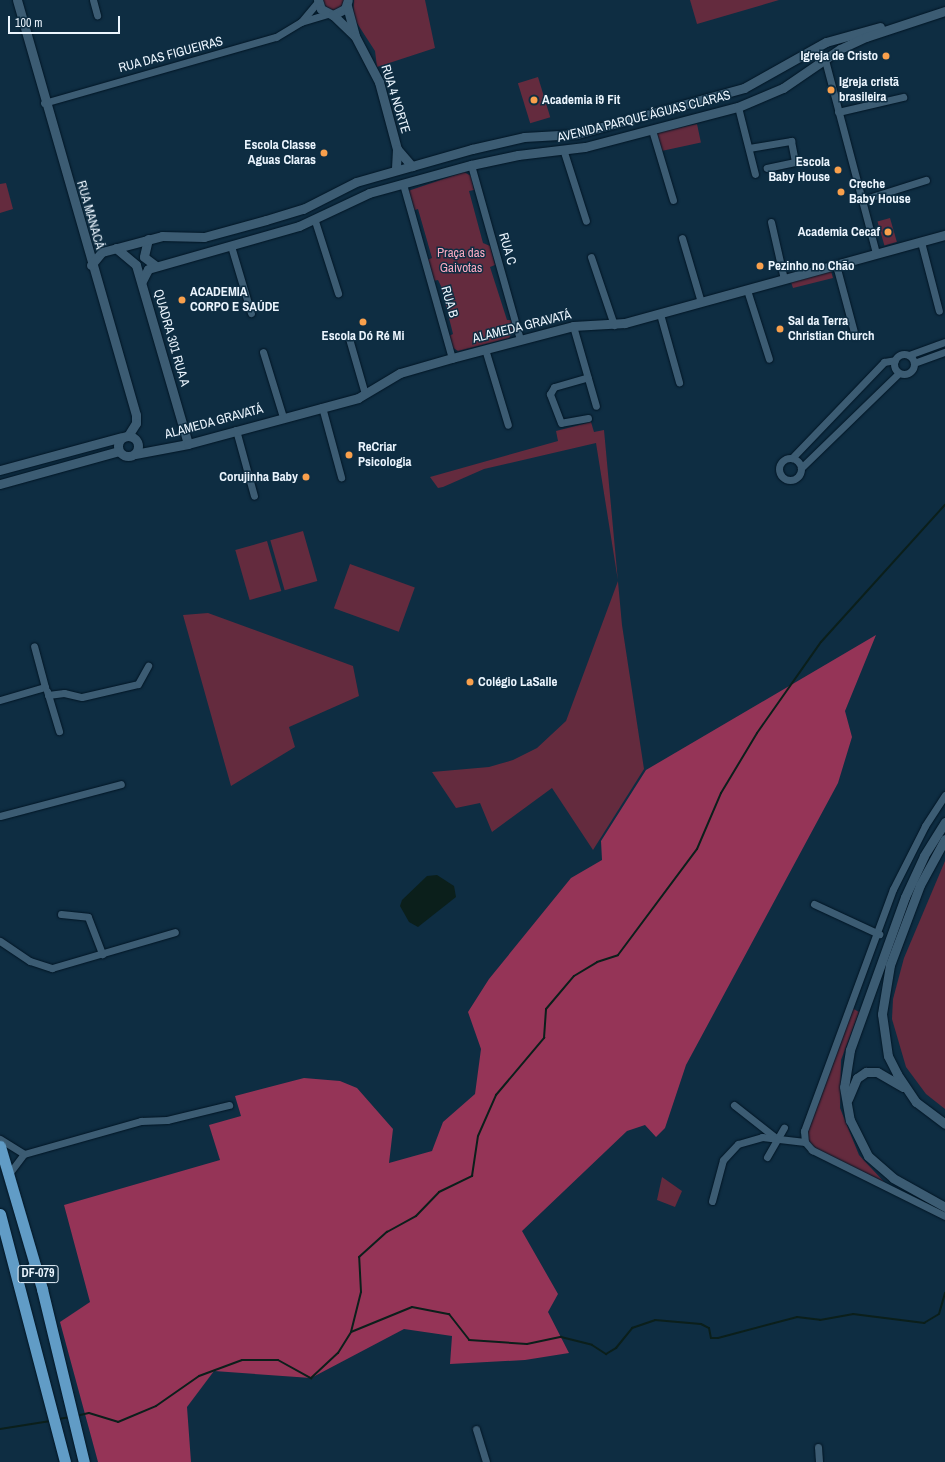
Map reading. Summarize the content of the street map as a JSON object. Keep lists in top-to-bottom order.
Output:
{
  "streets": {
    "main road": ["DF-079"],
    "street": [
      "RUA DAS FIGUEIRAS",
      "RUA 4 NORTE",
      "AVENIDA PARQUE ÁGUAS CLARAS",
      "RUA MANACÁ",
      "RUA C",
      "RUA B",
      "ALAMEDA GRAVATÁ",
      "QUADRA 301 RUA A"
    ]
  },
  "crossings": [
    ["RUA DAS FIGUEIRAS", "RUA 4 NORTE"],
    ["RUA DAS FIGUEIRAS", "RUA MANACÁ"],
    ["RUA 4 NORTE", "AVENIDA PARQUE ÁGUAS CLARAS"],
    ["AVENIDA PARQUE ÁGUAS CLARAS", "RUA C"],
    ["AVENIDA PARQUE ÁGUAS CLARAS", "RUA B"],
    ["AVENIDA PARQUE ÁGUAS CLARAS", "QUADRA 301 RUA A"],
    ["RUA MANACÁ", "ALAMEDA GRAVATÁ"],
    ["RUA C", "ALAMEDA GRAVATÁ"],
    ["RUA B", "ALAMEDA GRAVATÁ"],
    ["ALAMEDA GRAVATÁ", "QUADRA 301 RUA A"]
  ],
  "parks": ["Praça das Gaivotas"],
  "places": [
    "Igreja de Cristo",
    "Igreja cristã brasileira",
    "Academia i9 Fit",
    "Escola Classe Aguas Claras",
    "Escola Baby House",
    "Creche Baby House",
    "Academia Cecaf",
    "Pezinho no Chão",
    "ACADEMIA CORPO E SAÚDE",
    "Escola Dó Ré Mi",
    "Sal da Terra Christian Church",
    "ReCriar Psicologia",
    "Corujinha Baby",
    "Colégio LaSalle"
  ],
  "scale_bar": "100 m"
}
